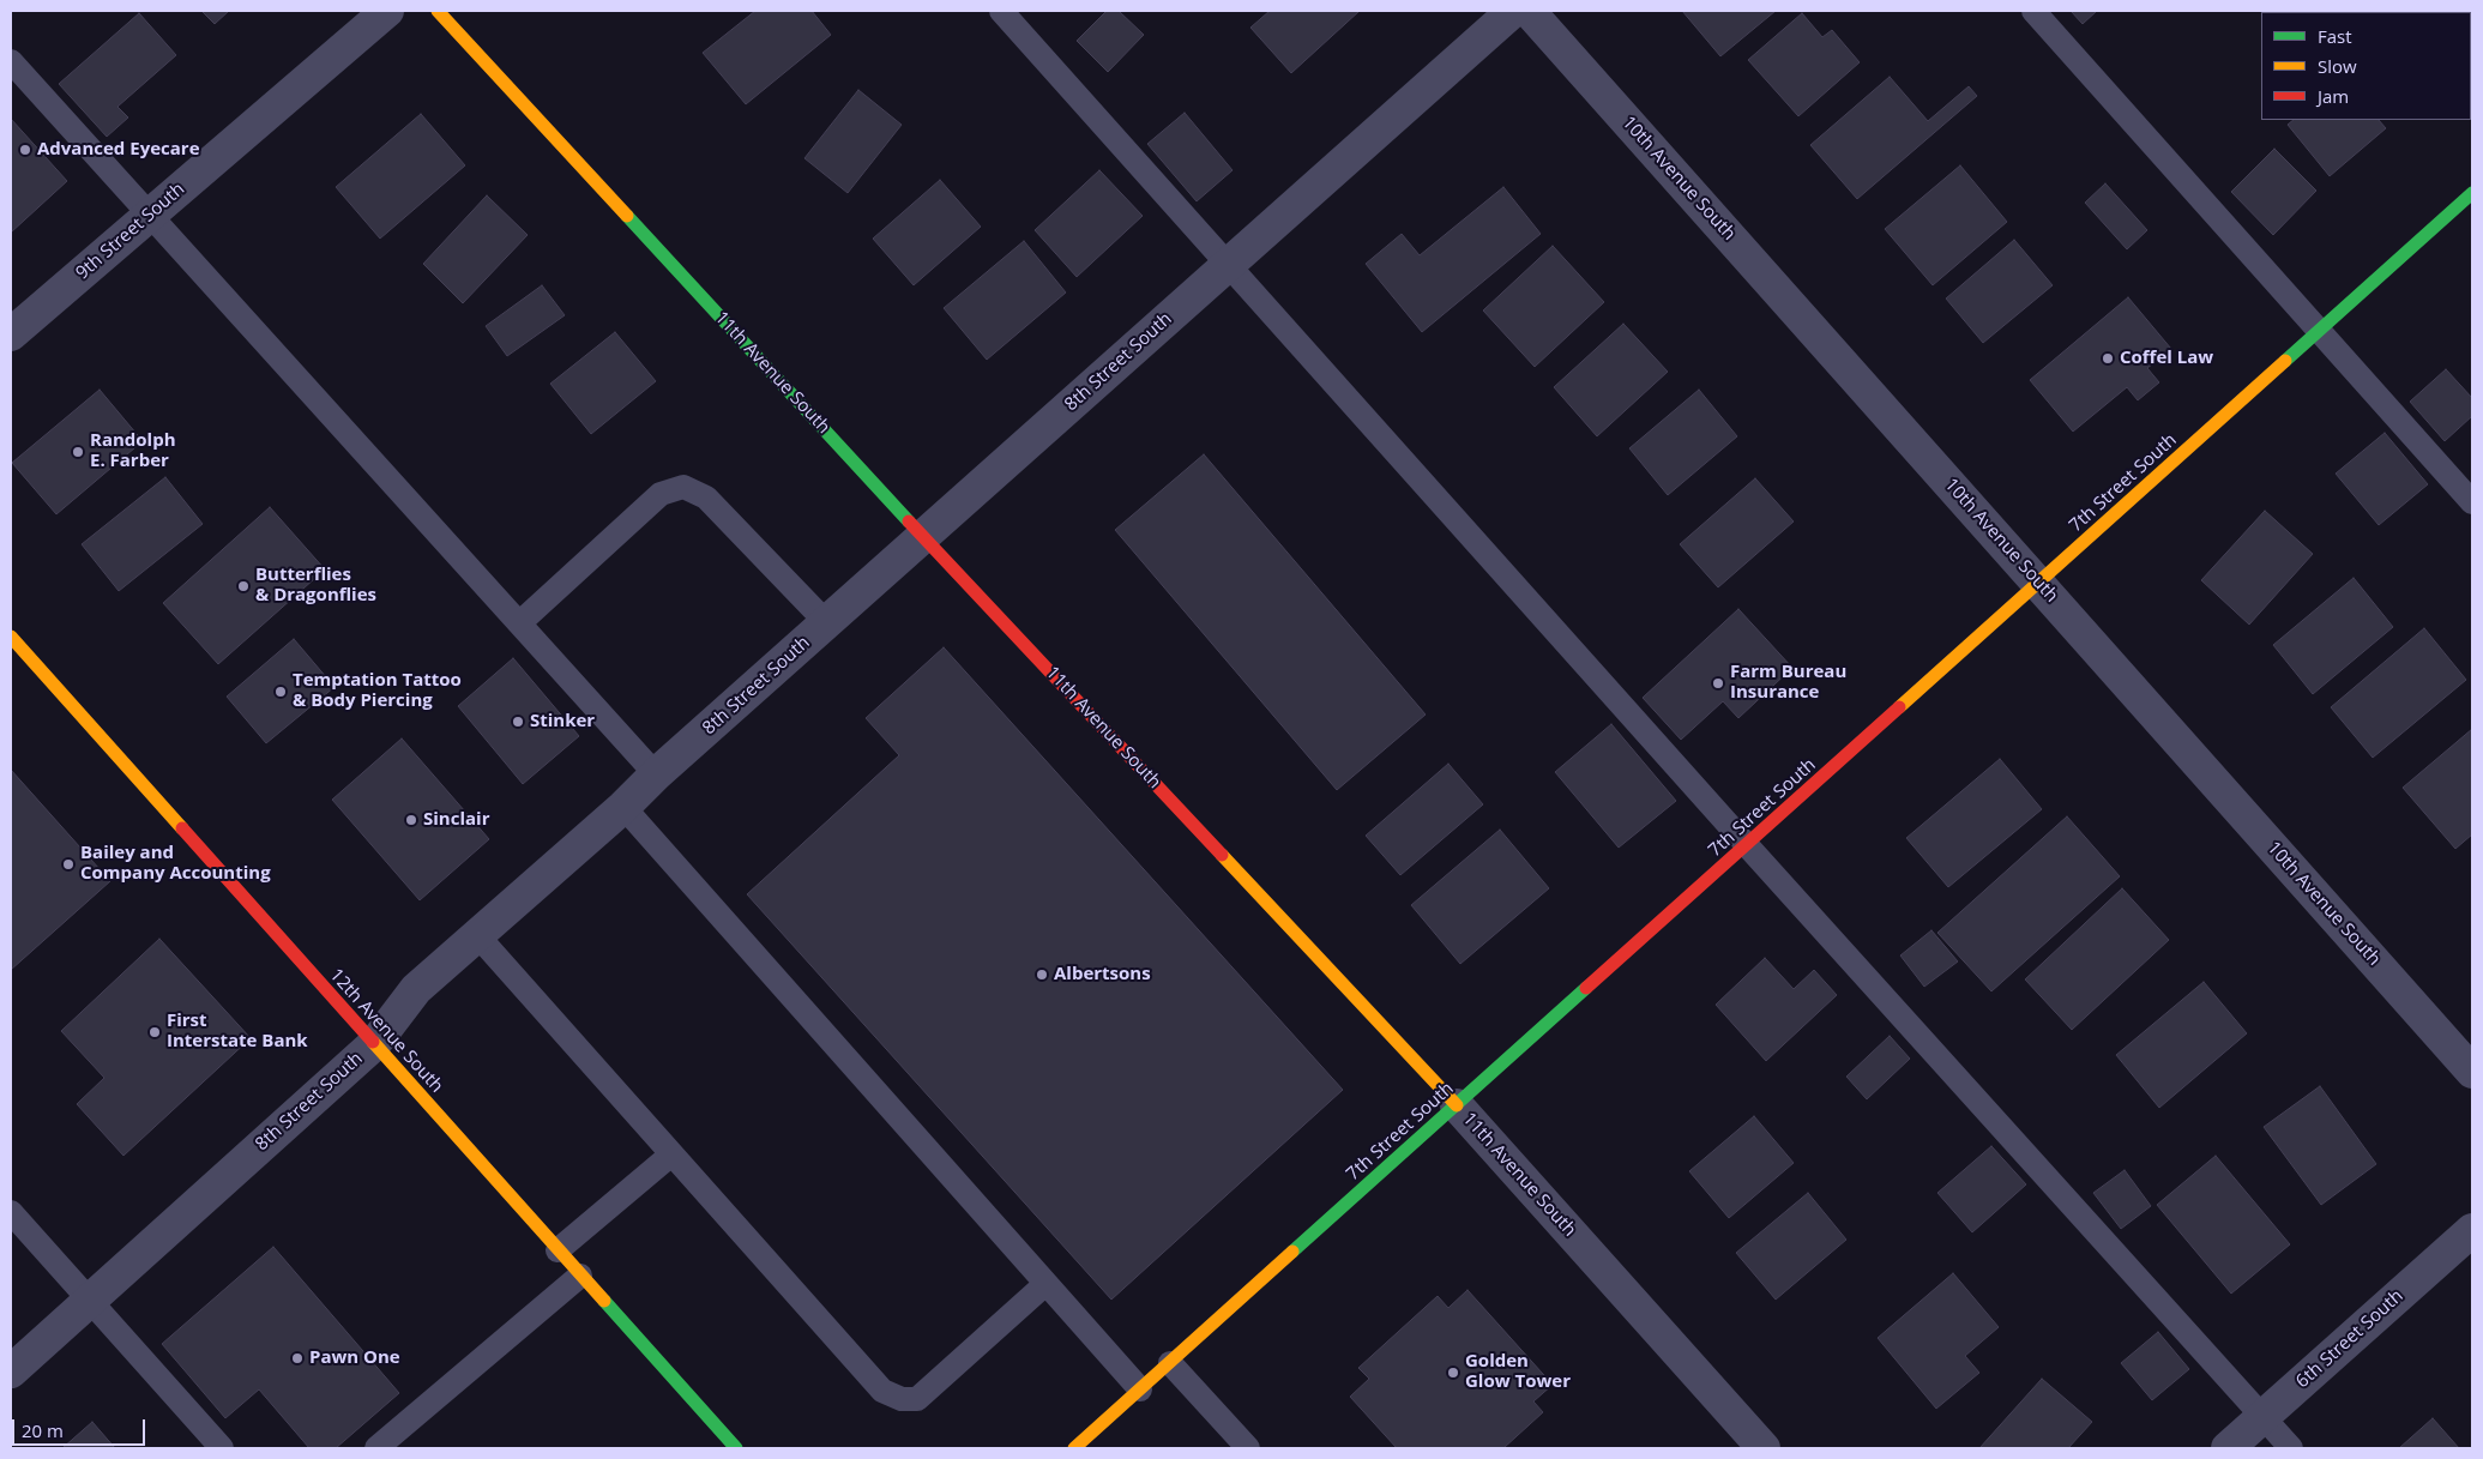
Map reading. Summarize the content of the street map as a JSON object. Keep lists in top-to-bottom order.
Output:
{
  "streets": {
    "main road": ["11th Avenue South", "7th Street South", "12th Avenue South"],
    "street": [
      "10th Avenue South",
      "9th Street South",
      "8th Street South",
      "6th Street South"
    ]
  },
  "crossings": [
    ["10th Avenue South", "7th Street South"],
    ["8th Street South", "11th Avenue South"],
    ["8th Street South", "12th Avenue South"],
    ["11th Avenue South", "7th Street South"]
  ],
  "places": [
    "Advanced Eyecare",
    "Coffel Law",
    "Randolph E. Farber",
    "Butterflies & Dragonflies",
    "Farm Bureau Insurance",
    "Temptation Tattoo & Body Piercing",
    "Stinker",
    "Sinclair",
    "Bailey and Company Accounting",
    "Albertsons",
    "First Interstate Bank",
    "Pawn One",
    "Golden Glow Tower"
  ],
  "legend": ["Fast", "Slow", "Jam"],
  "scale_bar": "20 m"
}
